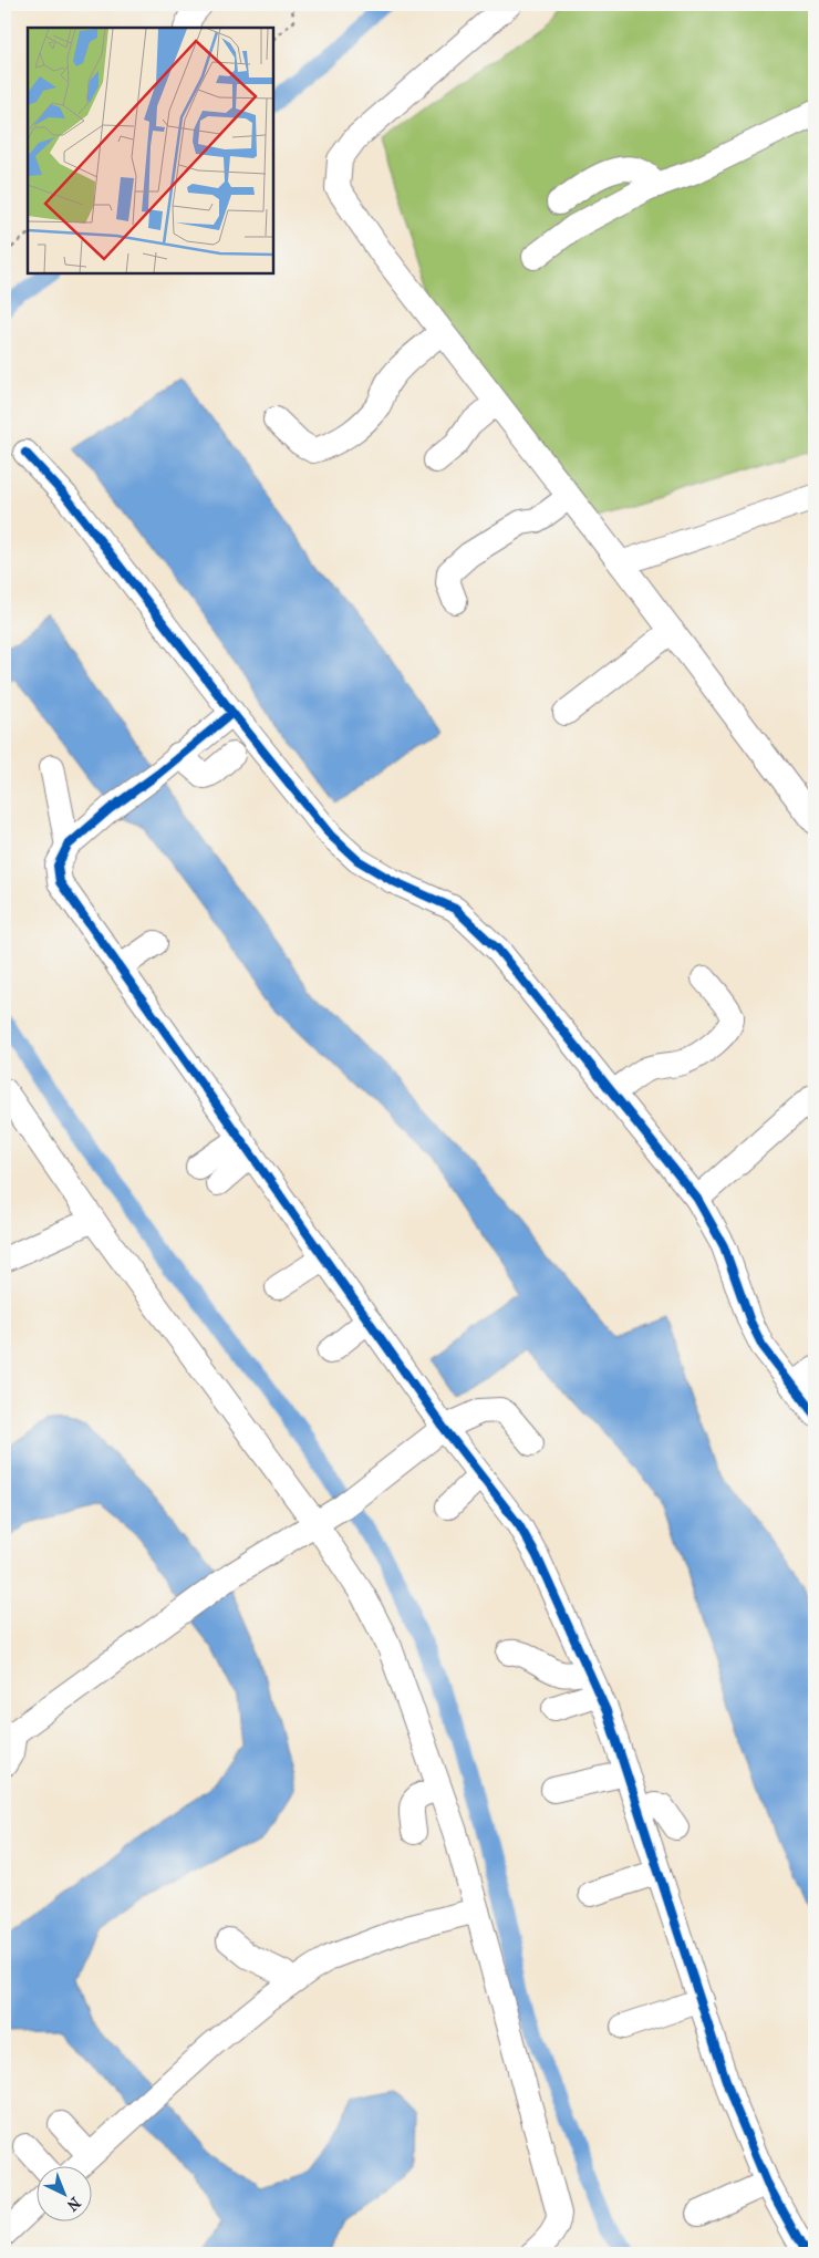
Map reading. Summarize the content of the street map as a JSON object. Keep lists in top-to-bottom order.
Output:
{
  "north": "bottom right"
}
